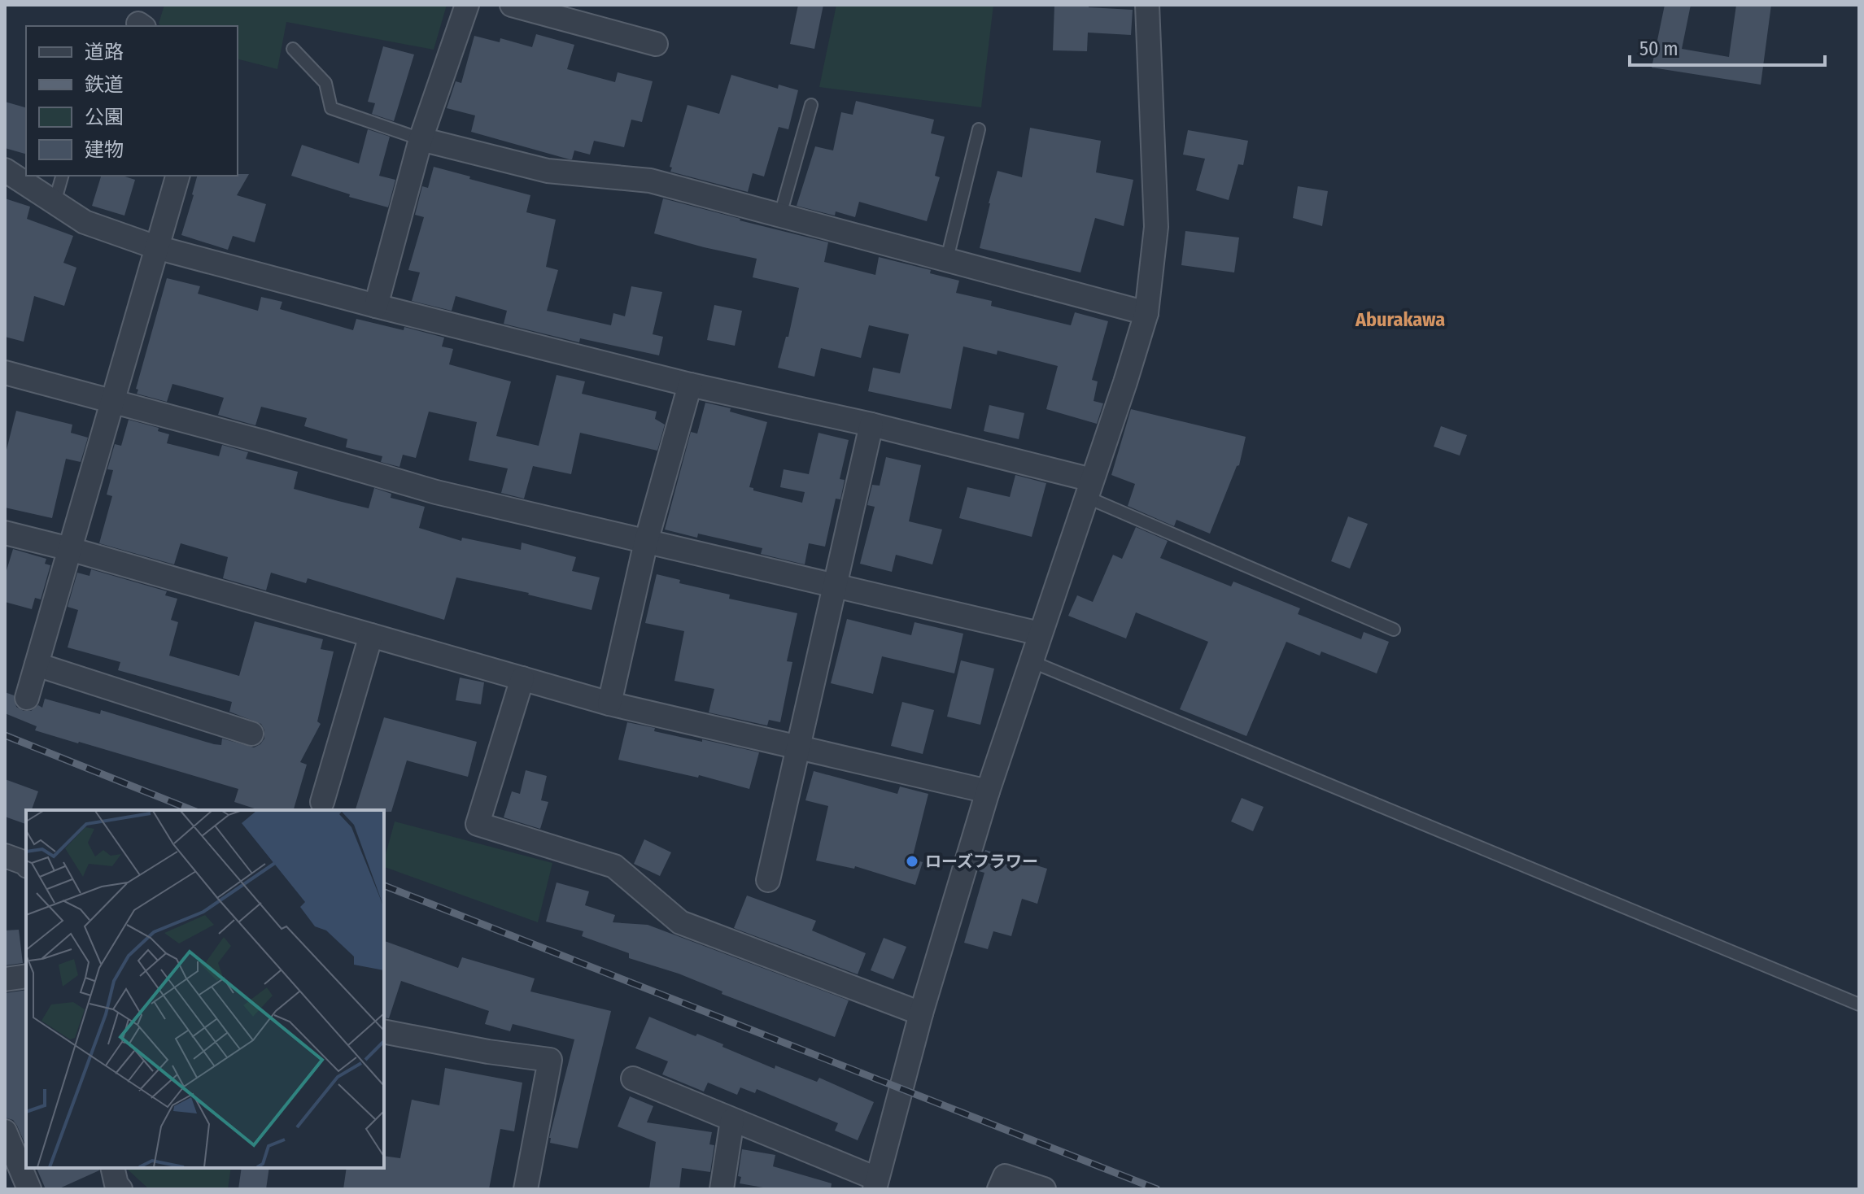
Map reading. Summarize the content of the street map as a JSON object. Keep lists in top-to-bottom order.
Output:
{
  "districts": ["Aburakawa"],
  "places": ["ローズフラワー"],
  "legend": [
    "道路",
    "鉄道",
    "公園",
    "建物"
  ],
  "scale_bar": "50 m"
}
